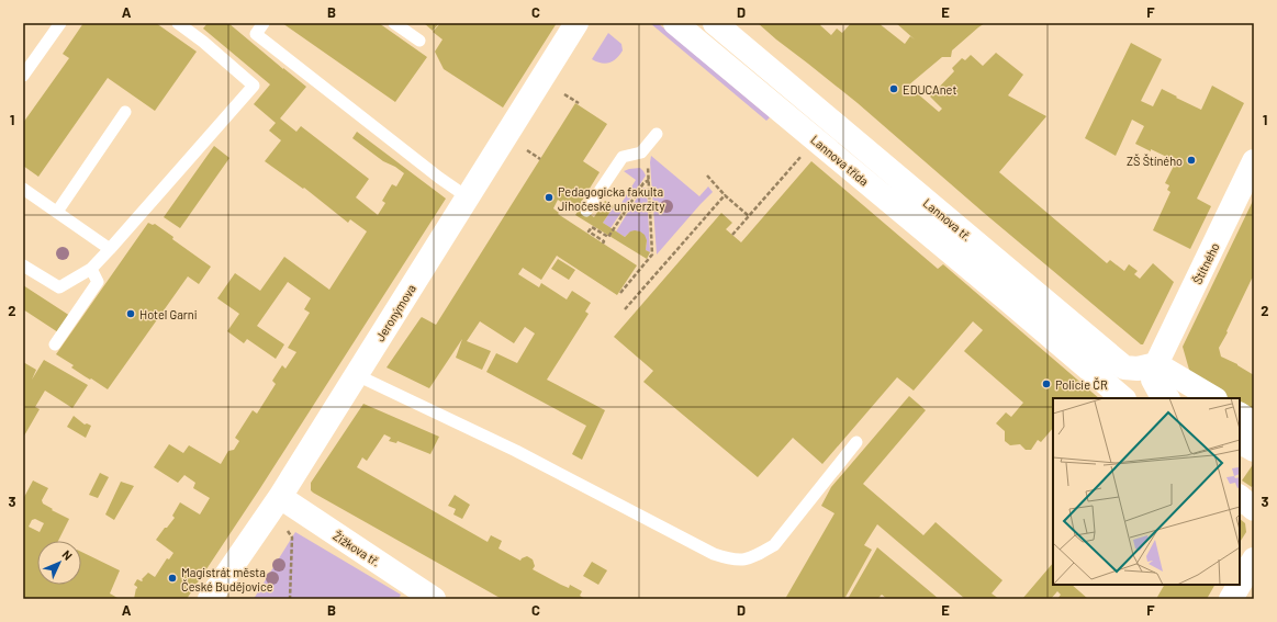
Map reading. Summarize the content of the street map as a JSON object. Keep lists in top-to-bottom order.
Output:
{
  "streets": {
    "street": [
      "Lannova třída",
      "Lannova tř.",
      "Štítného",
      "Jeronýmova",
      "Žižkova tř."
    ]
  },
  "crossings": [
    ["Lannova třída", "Lannova tř."],
    ["Lannova tř.", "Štítného"],
    ["Jeronýmova", "Žižkova tř."]
  ],
  "places": [
    "EDUCAnet",
    "ZŠ Štíného",
    "Pedagogicka fakulta Jihočeské univerzity",
    "Hotel Garni",
    "Policie ČR",
    "Magistrát města České Budějovice"
  ],
  "north": "top right",
  "grid": {
    "columns": [
      "A",
      "B",
      "C",
      "D",
      "E",
      "F"
    ],
    "rows": ["1", "2", "3"]
  }
}
